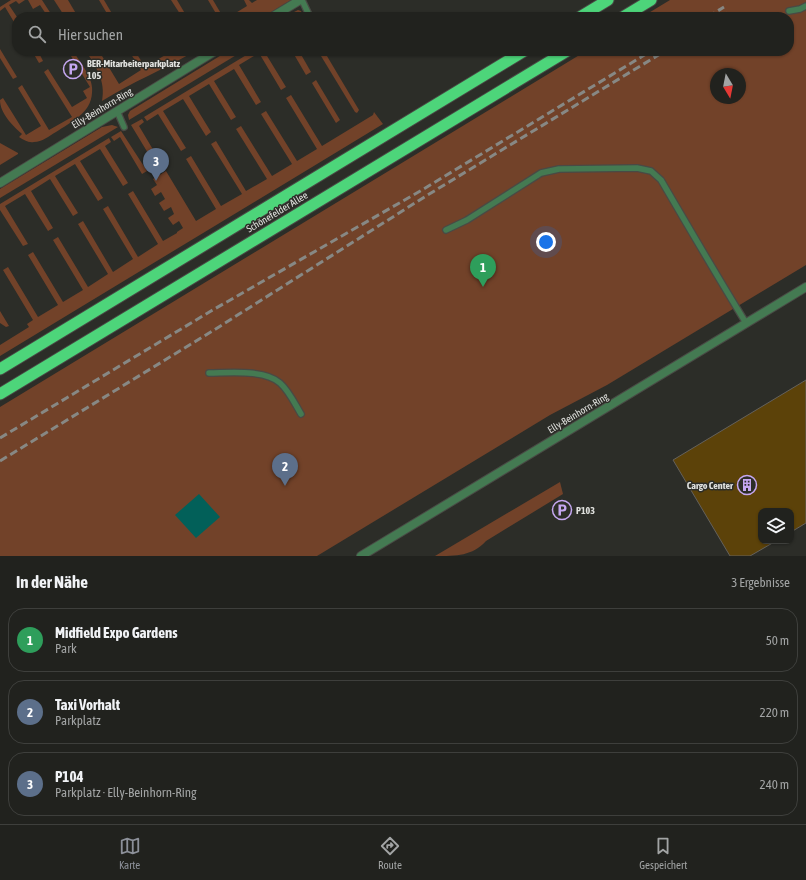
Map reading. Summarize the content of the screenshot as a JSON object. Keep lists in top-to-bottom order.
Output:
{
  "streets": {
    "highway": ["Schönefelder Allee"],
    "street": ["Elly-Beinhorn-Ring"]
  },
  "places": {
    "parking": ["BER-Mitarbeiterparkplatz 105", "P103"],
    "building": ["Cargo Center"]
  },
  "north": "bottom",
  "page": {
    "search": "Hier suchen",
    "pins": ["3", "1", "2"],
    "heading": ["In der Nähe", "3 Ergebnisse"],
    "list": [
      {
        "mark": "1",
        "name": "Midfield Expo Gardens",
        "note": "Park",
        "value": "50 m"
      },
      {
        "mark": "2",
        "name": "Taxi Vorhalt",
        "note": "Parkplatz",
        "value": "220 m"
      },
      {
        "mark": "3",
        "name": "P104",
        "note": "Parkplatz · Elly-Beinhorn-Ring",
        "value": "240 m"
      }
    ],
    "nav": ["Karte", "Route", "Gespeichert"]
  }
}
